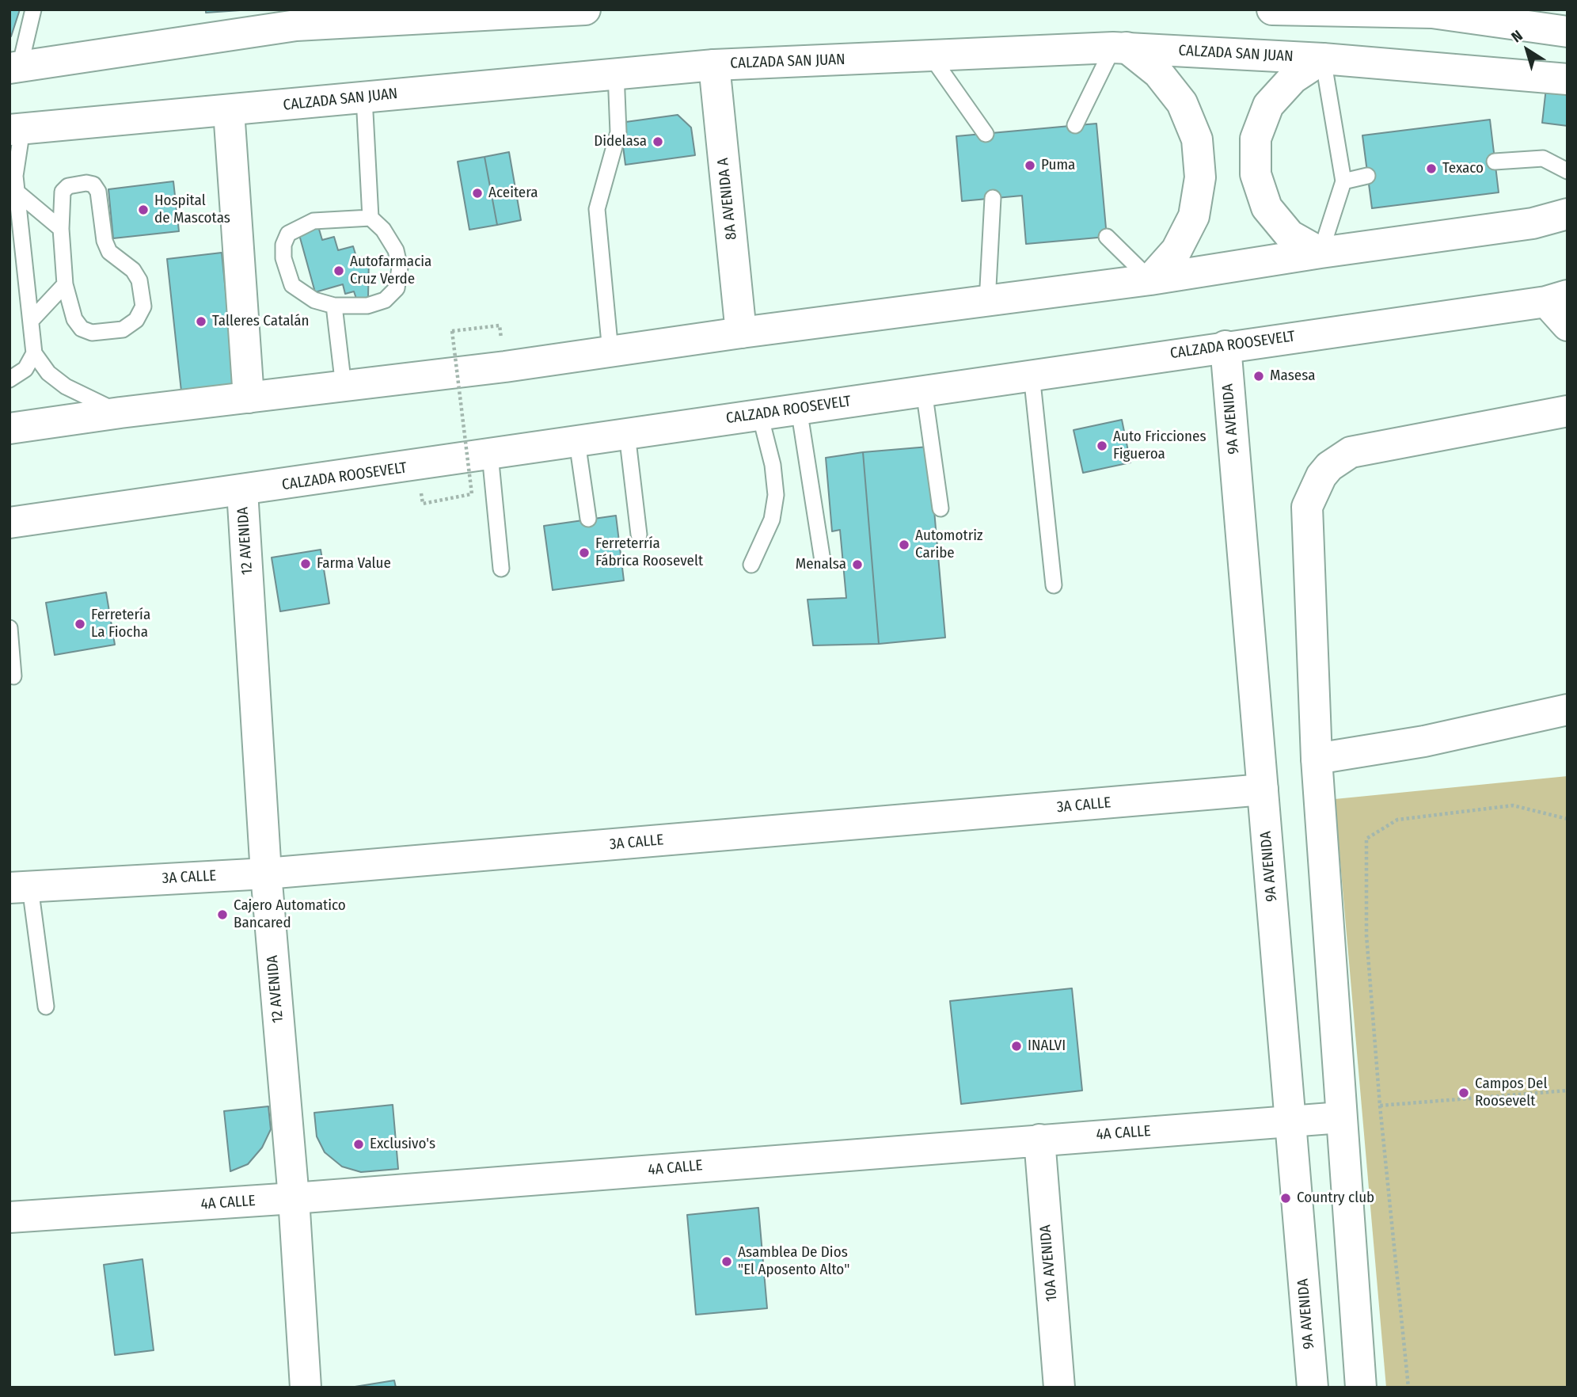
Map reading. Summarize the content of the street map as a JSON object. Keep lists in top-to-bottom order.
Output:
{
  "streets": {
    "main road": [
      "CALZADA SAN JUAN",
      "8A AVENIDA A",
      "CALZADA ROOSEVELT",
      "9A AVENIDA",
      "12 AVENIDA",
      "3A CALLE",
      "4A CALLE",
      "10A AVENIDA"
    ]
  },
  "crossings": [
    ["CALZADA SAN JUAN", "8A AVENIDA A"],
    ["CALZADA ROOSEVELT", "9A AVENIDA"],
    ["CALZADA ROOSEVELT", "12 AVENIDA"],
    ["9A AVENIDA", "3A CALLE"],
    ["9A AVENIDA", "4A CALLE"],
    ["12 AVENIDA", "3A CALLE"],
    ["12 AVENIDA", "4A CALLE"],
    ["4A CALLE", "10A AVENIDA"]
  ],
  "places": [
    "Didelasa",
    "Puma",
    "Texaco",
    "Aceitera",
    "Hospital de Mascotas",
    "Autofarmacia Cruz Verde",
    "Talleres Catalán",
    "Masesa",
    "Auto Fricciones Figueroa",
    "Automotriz Caribe",
    "Ferreterría Fábrica Roosevelt",
    "Farma Value",
    "Menalsa",
    "Ferretería La Fiocha",
    "Cajero Automatico Bancared",
    "INALVI",
    "Campos Del Roosevelt",
    "Exclusivo's",
    "Country club",
    "Asamblea De Dios \"El Aposento Alto\""
  ],
  "north": "top left"
}
